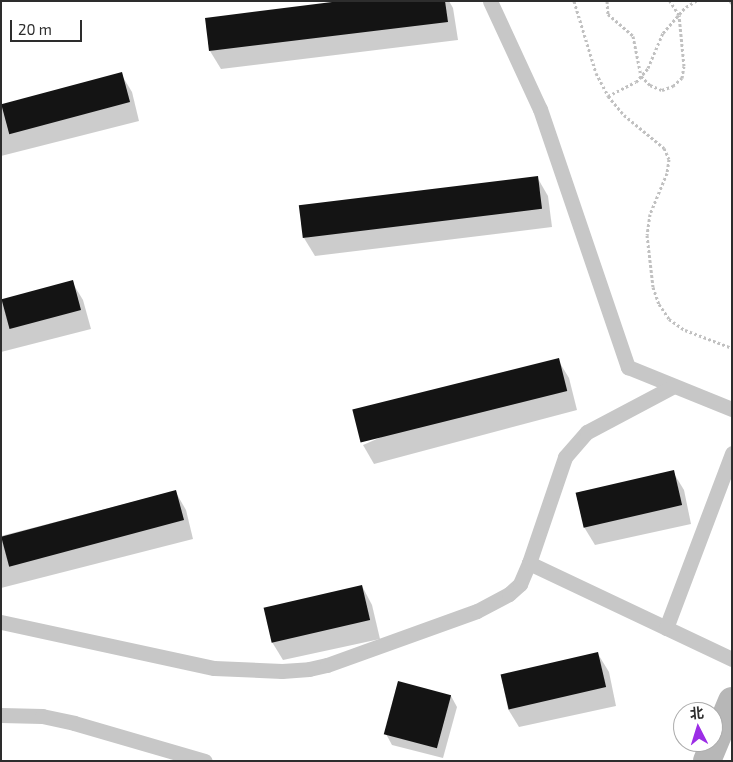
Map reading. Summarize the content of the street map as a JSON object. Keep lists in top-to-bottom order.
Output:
{
  "scale_bar": "20 m",
  "north": "top"
}
